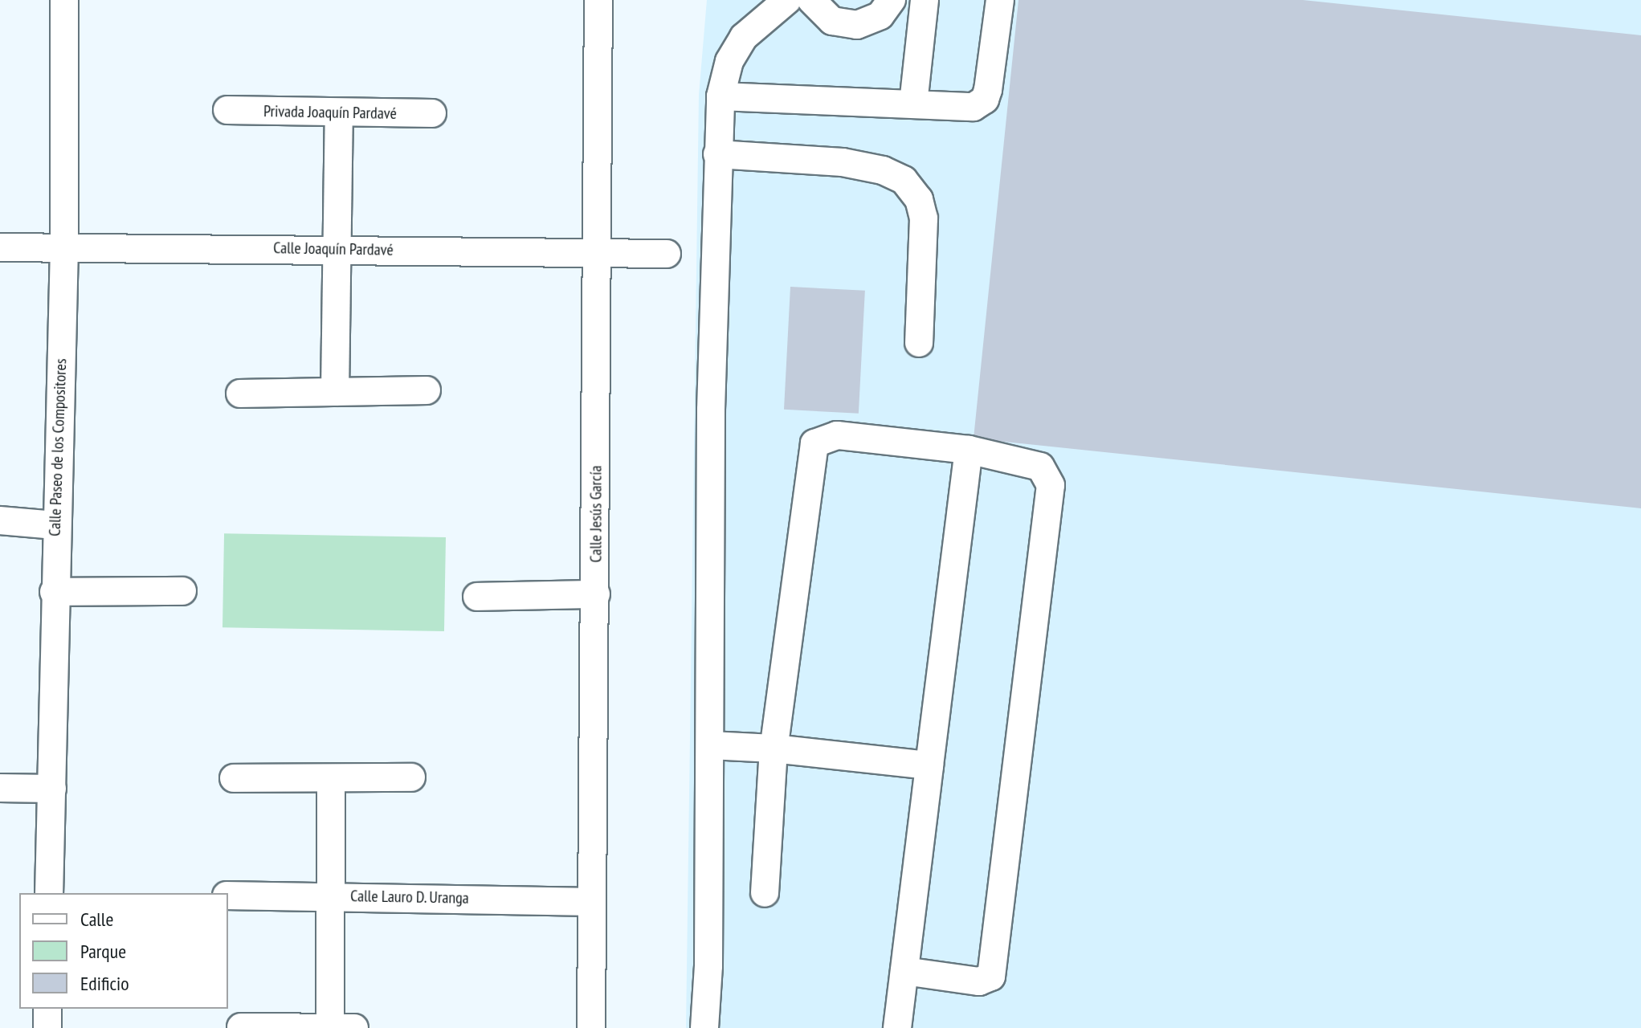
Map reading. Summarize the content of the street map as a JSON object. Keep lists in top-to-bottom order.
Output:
{
  "streets": {
    "street": [
      "Privada Joaquín Pardavé",
      "Calle Joaquín Pardavé",
      "Calle Paseo de los Compositores",
      "Calle Jesús García",
      "Calle Lauro D. Uranga"
    ]
  },
  "crossings": [
    ["Calle Joaquín Pardavé", "Calle Paseo de los Compositores"],
    ["Calle Joaquín Pardavé", "Calle Jesús García"],
    ["Calle Jesús García", "Calle Lauro D. Uranga"]
  ],
  "legend": ["Calle", "Parque", "Edificio"]
}
